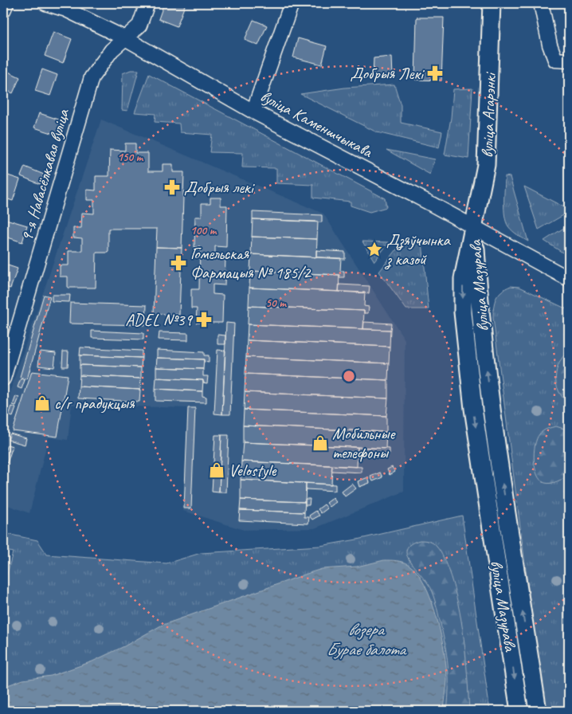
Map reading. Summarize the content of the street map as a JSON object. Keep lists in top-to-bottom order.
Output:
{
  "streets": {
    "main road": ["вуліца Агарэнкі", "вуліца Мазурава"],
    "street": ["вуліца Каменшчыкава", "9-я Навасёлкавая вуліца"]
  },
  "crossings": [
    ["вуліца Агарэнкі", "вуліца Каменшчыкава"],
    ["вуліца Агарэнкі", "вуліца Мазурава"],
    ["вуліца Каменшчыкава", "9-я Навасёлкавая вуліца"],
    ["вуліца Каменшчыкава", "вуліца Мазурава"]
  ],
  "water": ["возера Бурае балота"],
  "places": {
    "pharmacy": [
      "Добрыя Лекі",
      "Добрыя лекі",
      "Гомельская Фармацыя № 185/2",
      "ADEL №39"
    ],
    "place": ["Дзяўчынка з казой"],
    "shop": ["с/г прадукцыя", "Мобильные телефоны", "Velostyle"]
  },
  "rings": ["150 m", "100 m", "50 m"]
}
